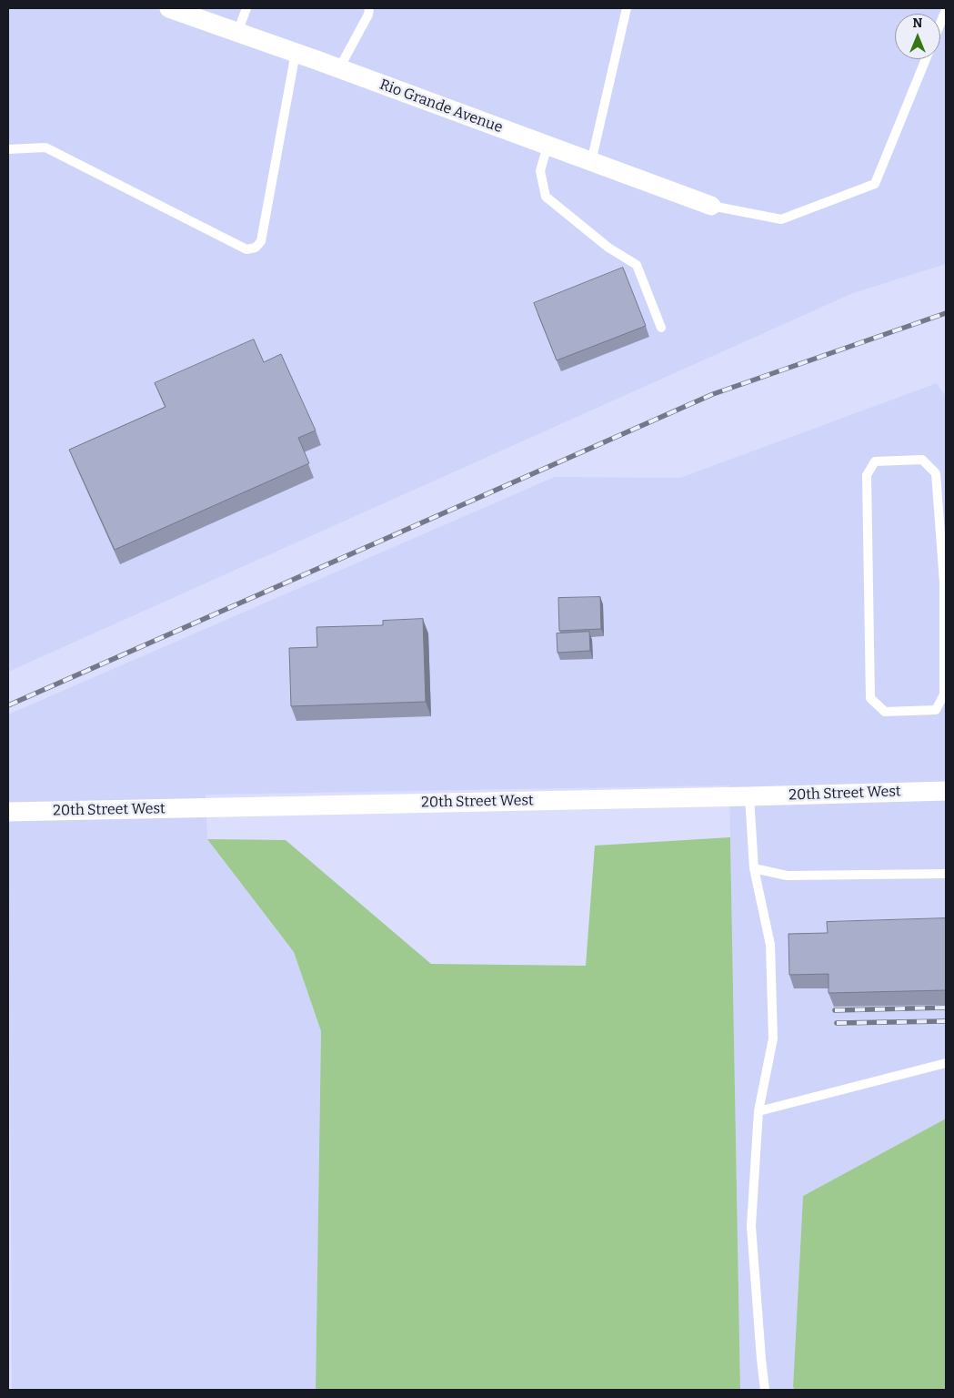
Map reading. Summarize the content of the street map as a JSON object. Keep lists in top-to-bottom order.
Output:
{
  "streets": {
    "street": ["Rio Grande Avenue", "20th Street West"]
  },
  "north": "top"
}
